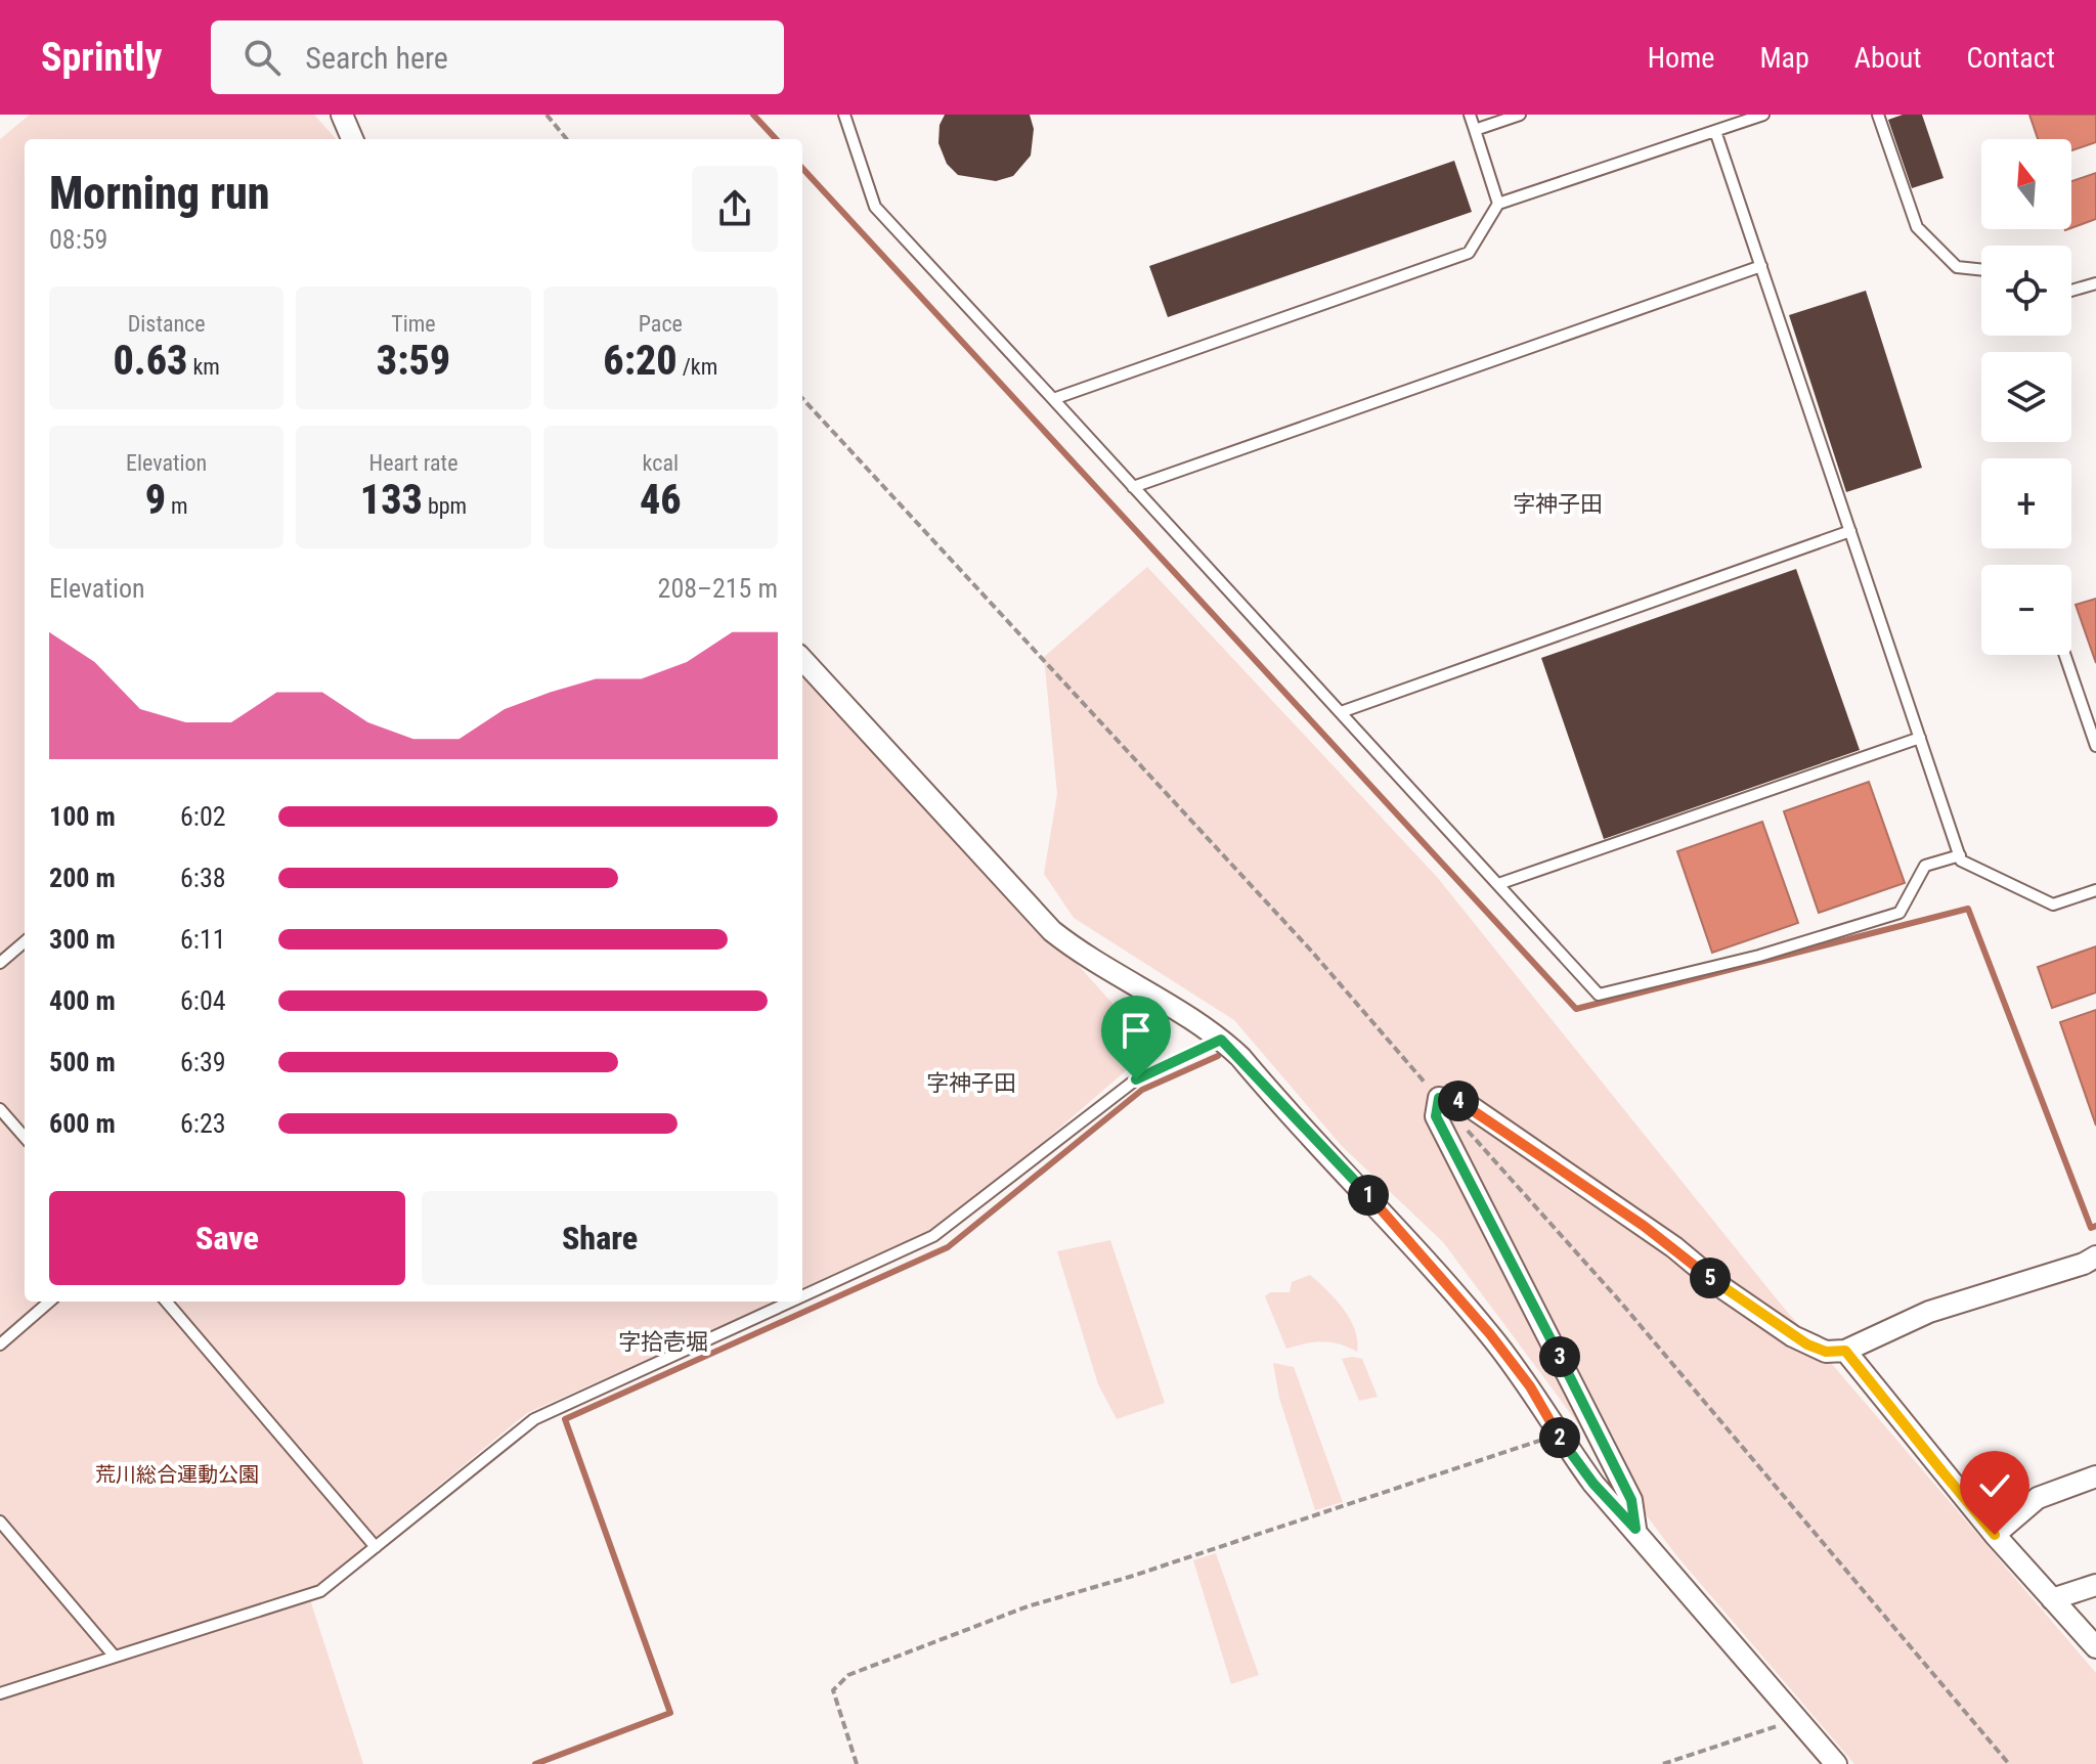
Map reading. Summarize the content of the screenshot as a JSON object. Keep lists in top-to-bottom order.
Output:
{
  "districts": ["字神子田", "字神子田", "字拾壱堀"],
  "parks": ["荒川総合運動公園"],
  "north": "top",
  "page": {
    "header": "Sprintly",
    "search": "Search here",
    "nav": [
      "Home",
      "Map",
      "About",
      "Contact"
    ],
    "map_buttons": ["+", "−"],
    "heading": ["Morning run", "08:59"],
    "stats": [
      ["Distance", "0.63 km"],
      ["Time", "3:59"],
      ["Pace", "6:20 /km"],
      ["Elevation", "9 m"],
      ["Heart rate", "133 bpm"],
      ["kcal", "46"]
    ],
    "chart": ["Elevation", "208–215 m"],
    "list": [
      {
        "name": "100 m",
        "note": "6:02"
      },
      {
        "name": "200 m",
        "note": "6:38"
      },
      {
        "name": "300 m",
        "note": "6:11"
      },
      {
        "name": "400 m",
        "note": "6:04"
      },
      {
        "name": "500 m",
        "note": "6:39"
      },
      {
        "name": "600 m",
        "note": "6:23"
      }
    ],
    "pins": [
      "4",
      "1",
      "5",
      "3",
      "2"
    ],
    "buttons": ["Save", "Share"]
  }
}
